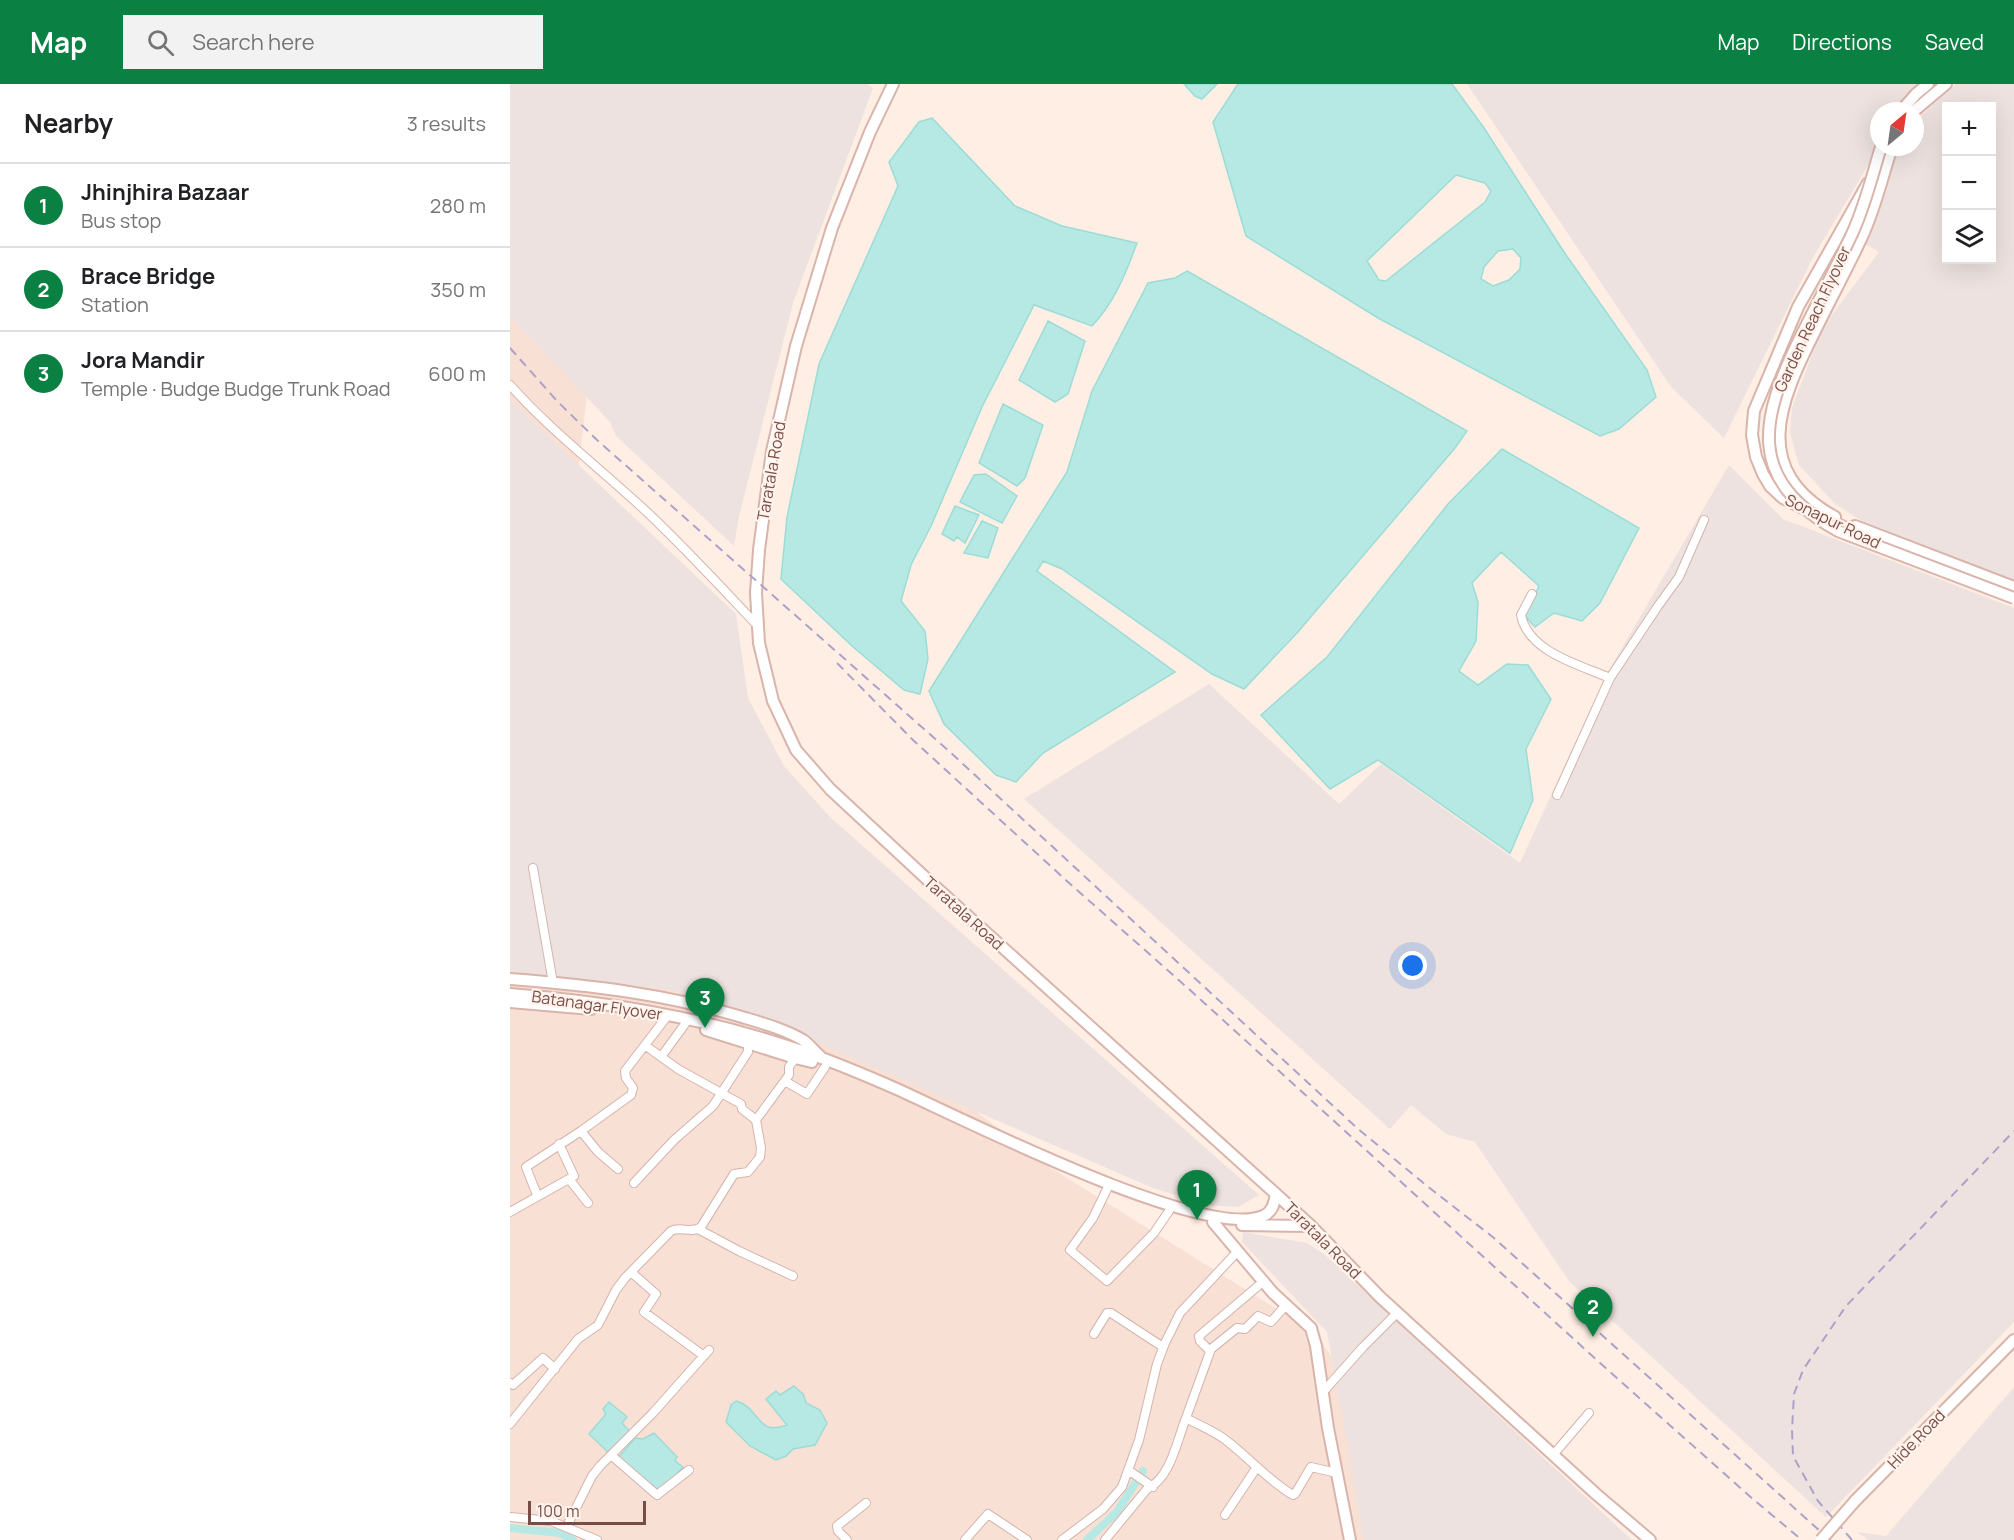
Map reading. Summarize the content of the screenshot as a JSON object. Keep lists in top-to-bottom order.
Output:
{
  "streets": {
    "street": [
      "Garden Reach Flyover",
      "Taratala Road",
      "Sonapur Road",
      "Batanagar Flyover",
      "Hide Road"
    ]
  },
  "crossings": [
    ["Garden Reach Flyover", "Sonapur Road"]
  ],
  "scale_bar": "100 m",
  "north": "top right",
  "page": {
    "header": "Map",
    "search": "Search here",
    "nav": ["Map", "Directions", "Saved"],
    "heading": ["Nearby", "3 results"],
    "map_buttons": ["+", "−"],
    "list": [
      {
        "mark": "1",
        "name": "Jhinjhira Bazaar",
        "note": "Bus stop",
        "value": "280 m"
      },
      {
        "mark": "2",
        "name": "Brace Bridge",
        "note": "Station",
        "value": "350 m"
      },
      {
        "mark": "3",
        "name": "Jora Mandir",
        "note": "Temple · Budge Budge Trunk Road",
        "value": "600 m"
      }
    ],
    "pins": ["3", "1", "2"],
    "scale": "100 m"
  }
}
